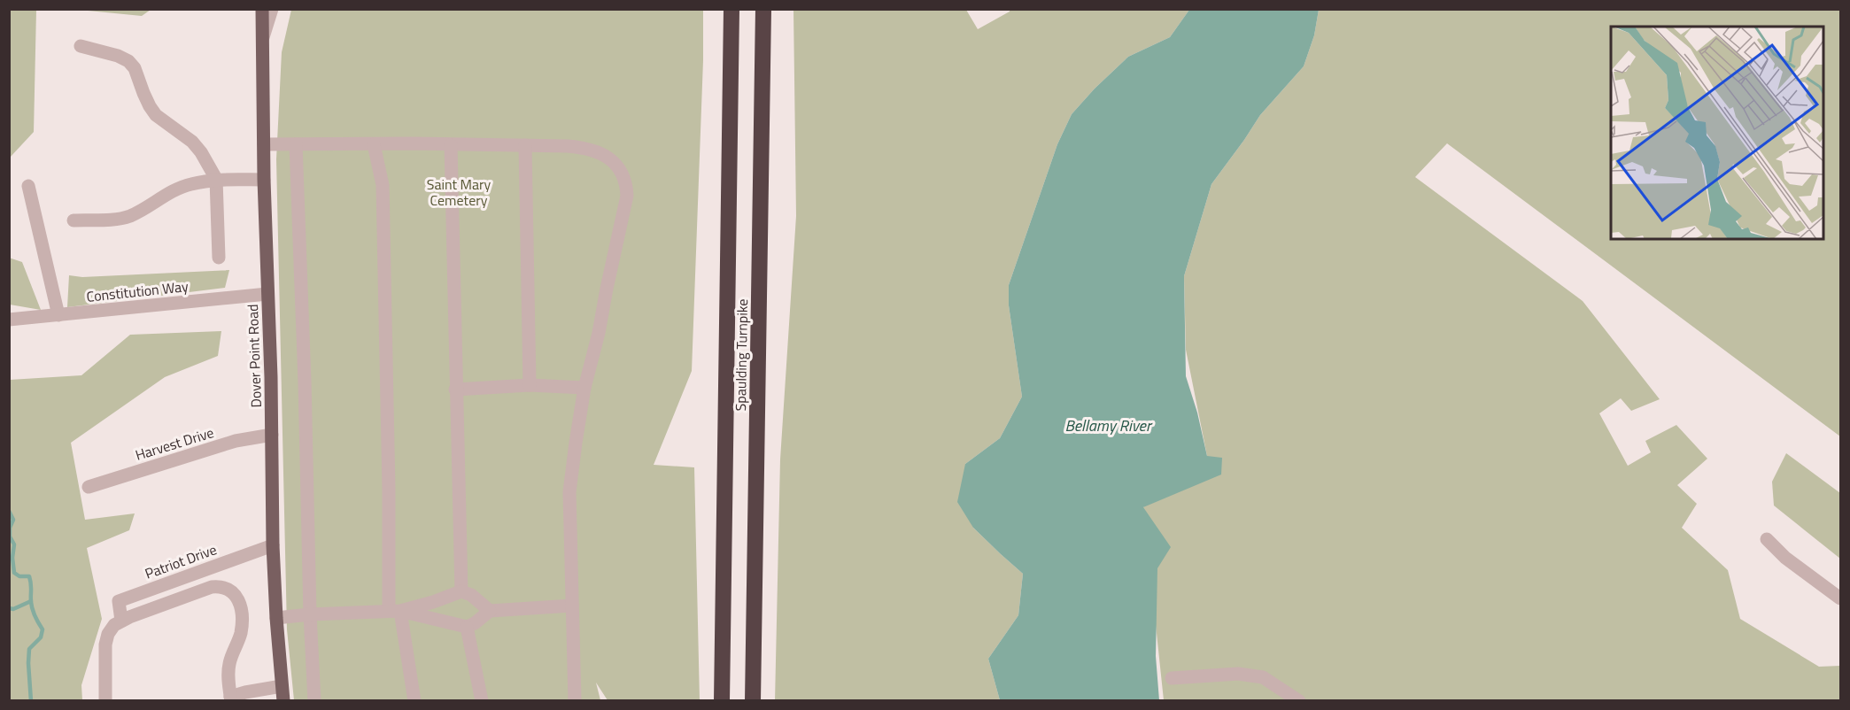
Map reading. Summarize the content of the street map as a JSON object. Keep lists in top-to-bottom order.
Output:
{
  "streets": {
    "highway": ["Spaulding Turnpike"],
    "main road": ["Dover Point Road"],
    "street": ["Constitution Way", "Harvest Drive", "Patriot Drive"]
  },
  "crossings": [
    ["Constitution Way", "Dover Point Road"],
    ["Dover Point Road", "Harvest Drive"],
    ["Dover Point Road", "Patriot Drive"]
  ],
  "water": ["Bellamy River"],
  "parks": ["Saint Mary Cemetery"]
}
